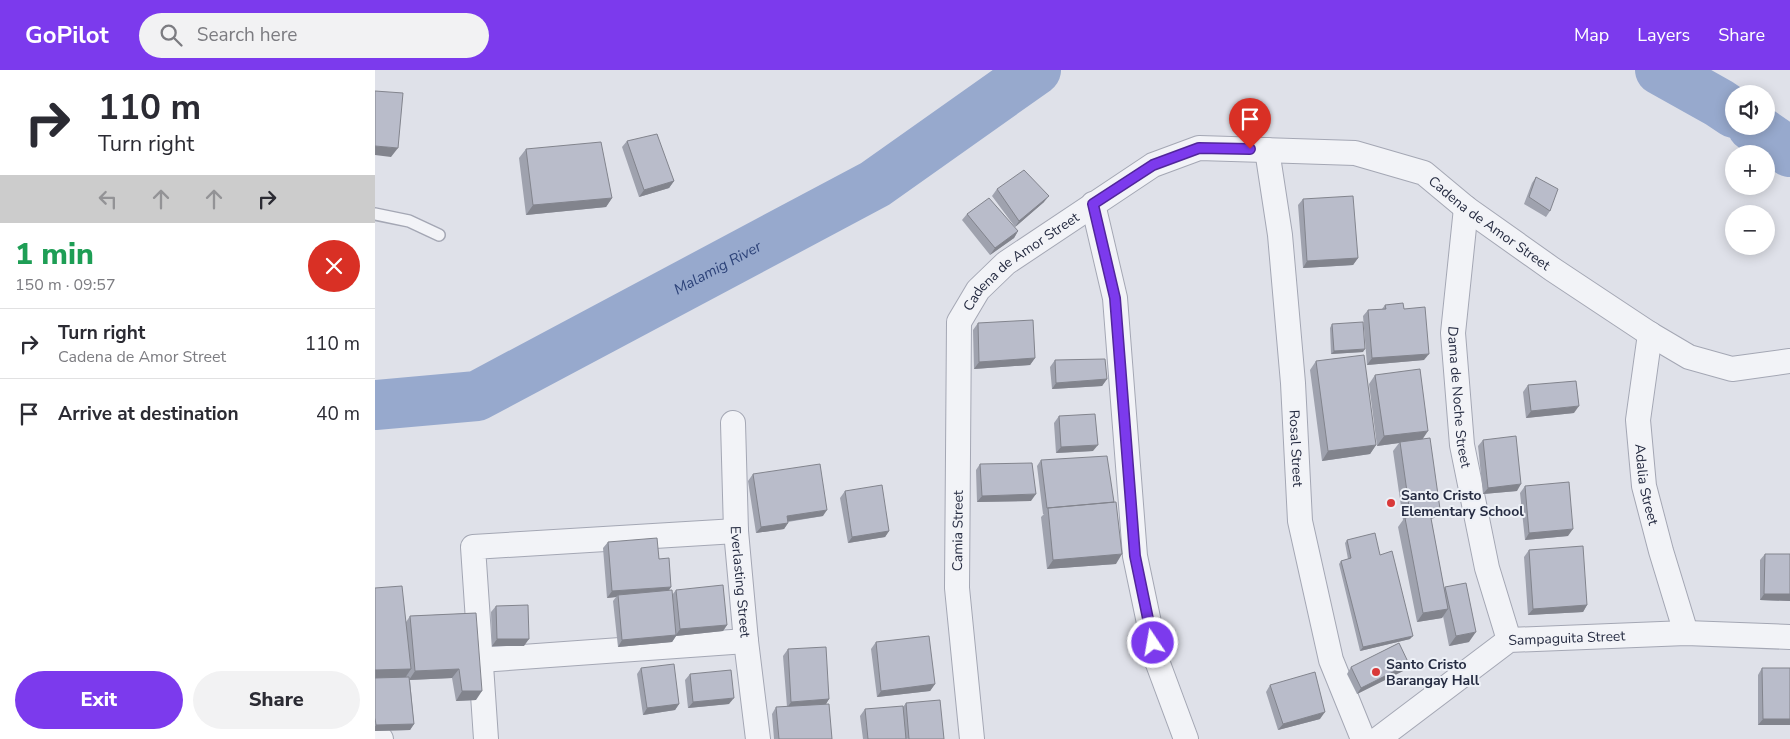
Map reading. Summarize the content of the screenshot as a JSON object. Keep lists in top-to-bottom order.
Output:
{
  "streets": {
    "street": [
      "Cadena de Amor Street",
      "Dama de Noche Street",
      "Rosal Street",
      "Adalia Street",
      "Camia Street",
      "Everlasting Street",
      "Sampaguita Street"
    ]
  },
  "crossings": [
    ["Cadena de Amor Street", "Dama de Noche Street"],
    ["Cadena de Amor Street", "Rosal Street"],
    ["Cadena de Amor Street", "Adalia Street"],
    ["Cadena de Amor Street", "Camia Street"],
    ["Dama de Noche Street", "Sampaguita Street"],
    ["Adalia Street", "Sampaguita Street"]
  ],
  "water": ["Malamig River"],
  "places": ["Santo Cristo Elementary School", "Santo Cristo Barangay Hall"],
  "page": {
    "header": "GoPilot",
    "search": "Search here",
    "nav": ["Map", "Layers", "Share"],
    "turn": ["110 m", "Turn right"],
    "map_buttons": ["+", "−"],
    "heading": ["1 min", "150 m · 09:57"],
    "list": [
      {
        "name": "Turn right",
        "note": "Cadena de Amor Street",
        "value": "110 m"
      },
      {
        "name": "Arrive at destination",
        "value": "40 m"
      }
    ],
    "buttons": ["Exit", "Share"]
  }
}
